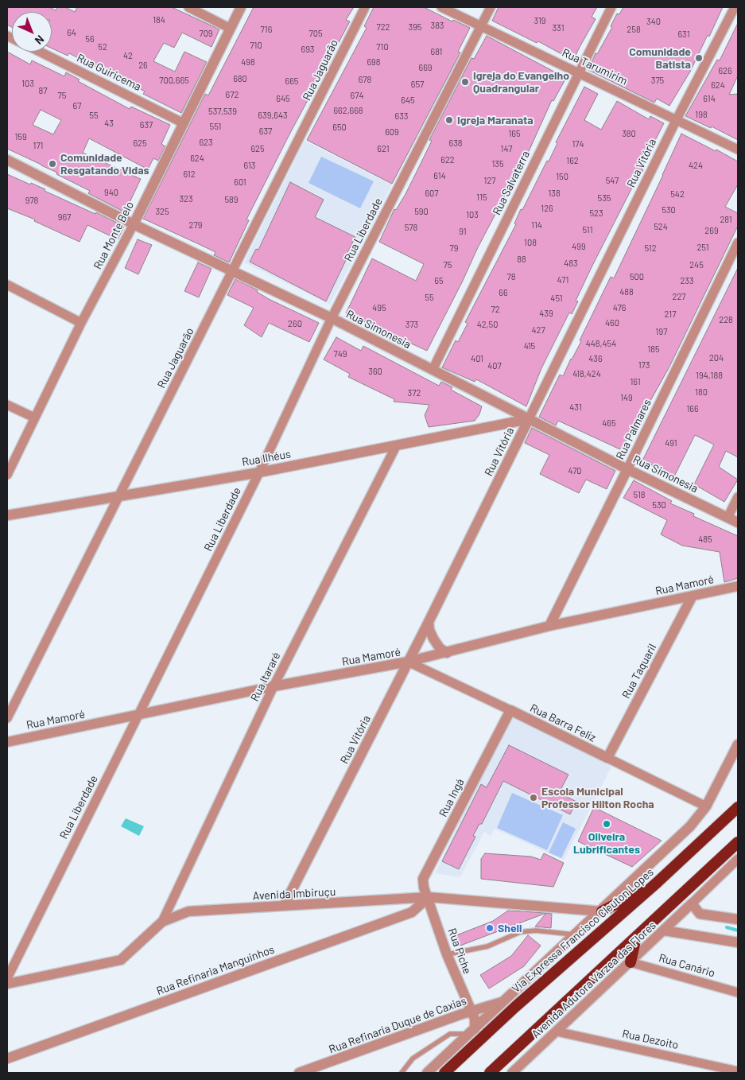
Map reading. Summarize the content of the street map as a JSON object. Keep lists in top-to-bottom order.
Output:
{
  "streets": {
    "highway": ["Via Expressa Francisco Cleuton Lopes"],
    "street": [
      "Rua Tarumirim",
      "Rua Jaguarão",
      "Rua Guiricema",
      "Rua Vitória",
      "Rua Salvaterra",
      "Rua Liberdade",
      "Rua Monte Belo",
      "Rua Simonesia",
      "Rua Palmares",
      "Rua Ilhéus",
      "Rua Mamoré",
      "Rua Taquaril",
      "Rua Itararé",
      "Rua Barra Feliz",
      "Rua Ingá",
      "Avenida Imbiruçu",
      "Rua Piche",
      "Rua Canário",
      "Rua Refinaria Manguinhos",
      "Avenida Adutora Várzea das Flores",
      "Rua Refinaria Duque de Caxias",
      "Rua Dezoito"
    ]
  },
  "crossings": [
    ["Rua Tarumirim", "Rua Vitória"],
    ["Rua Tarumirim", "Rua Salvaterra"],
    ["Rua Tarumirim", "Rua Liberdade"],
    ["Rua Jaguarão", "Rua Simonesia"],
    ["Rua Jaguarão", "Rua Ilhéus"],
    ["Rua Guiricema", "Rua Monte Belo"],
    ["Rua Vitória", "Rua Simonesia"],
    ["Rua Vitória", "Rua Ilhéus"],
    ["Rua Vitória", "Rua Mamoré"],
    ["Rua Vitória", "Rua Barra Feliz"],
    ["Rua Vitória", "Avenida Imbiruçu"],
    ["Rua Salvaterra", "Rua Simonesia"],
    ["Rua Liberdade", "Rua Simonesia"],
    ["Rua Liberdade", "Rua Ilhéus"],
    ["Rua Liberdade", "Rua Mamoré"],
    ["Rua Monte Belo", "Rua Simonesia"],
    ["Rua Simonesia", "Rua Palmares"],
    ["Rua Simonesia", "Rua Ilhéus"],
    ["Rua Palmares", "Rua Mamoré"],
    ["Rua Ilhéus", "Rua Itararé"],
    ["Rua Mamoré", "Rua Taquaril"],
    ["Rua Mamoré", "Rua Itararé"],
    ["Rua Mamoré", "Rua Barra Feliz"],
    ["Rua Taquaril", "Rua Barra Feliz"],
    ["Rua Itararé", "Avenida Imbiruçu"],
    ["Rua Barra Feliz", "Rua Ingá"],
    ["Rua Ingá", "Avenida Imbiruçu"],
    ["Rua Ingá", "Rua Piche"],
    ["Rua Ingá", "Rua Refinaria Manguinhos"],
    ["Avenida Imbiruçu", "Rua Piche"],
    ["Avenida Imbiruçu", "Rua Refinaria Manguinhos"],
    ["Rua Piche", "Rua Refinaria Manguinhos"],
    ["Rua Piche", "Rua Refinaria Duque de Caxias"],
    ["Rua Canário", "Avenida Adutora Várzea das Flores"],
    ["Avenida Adutora Várzea das Flores", "Rua Dezoito"]
  ],
  "places": [
    "Comunidade Batista",
    "Igreja do Evangelho Quadrangular",
    "Igreja Maranata",
    "Comunidade Resgatando Vidas",
    "Escola Municipal Professor Hilton Rocha",
    "Oliveira Lubrificantes",
    "Shell"
  ],
  "house_numbers": [
    "184",
    "319",
    "340",
    "383",
    "722",
    "395",
    "331",
    "716",
    "258",
    "64",
    "709",
    "705",
    "631",
    "56",
    "710",
    "52",
    "710",
    "693",
    "681",
    "42",
    "498",
    "698",
    "26",
    "669",
    "626",
    "680",
    "678",
    "700,665",
    "375",
    "665",
    "103",
    "657",
    "624",
    "87",
    "672",
    "75",
    "674",
    "645",
    "614",
    "645",
    "67",
    "662,668",
    "537,539",
    "198",
    "55",
    "639,643",
    "633",
    "43",
    "637",
    "551",
    "650",
    "637",
    "609",
    "165",
    "380",
    "159",
    "623",
    "625",
    "638",
    "174",
    "171",
    "625",
    "621",
    "147",
    "624",
    "622",
    "162",
    "135",
    "613",
    "424",
    "612",
    "614",
    "150",
    "127",
    "547",
    "601",
    "940",
    "607",
    "138",
    "542",
    "115",
    "535",
    "323",
    "589",
    "978",
    "126",
    "530",
    "325",
    "590",
    "523",
    "103",
    "967",
    "281",
    "279",
    "114",
    "524",
    "578",
    "511",
    "269",
    "91",
    "108",
    "499",
    "251",
    "79",
    "512",
    "88",
    "483",
    "75",
    "245",
    "78",
    "500",
    "471",
    "65",
    "233",
    "488",
    "66",
    "227",
    "55",
    "451",
    "495",
    "476",
    "72",
    "439",
    "217",
    "228",
    "460",
    "260",
    "373",
    "42,50",
    "427",
    "197",
    "448,454",
    "415",
    "185",
    "749",
    "204",
    "401",
    "436",
    "173",
    "407",
    "360",
    "418,424",
    "194,188",
    "161",
    "180",
    "372",
    "149",
    "431",
    "166",
    "465",
    "491",
    "470",
    "518",
    "530",
    "485"
  ],
  "north": "bottom right"
}
